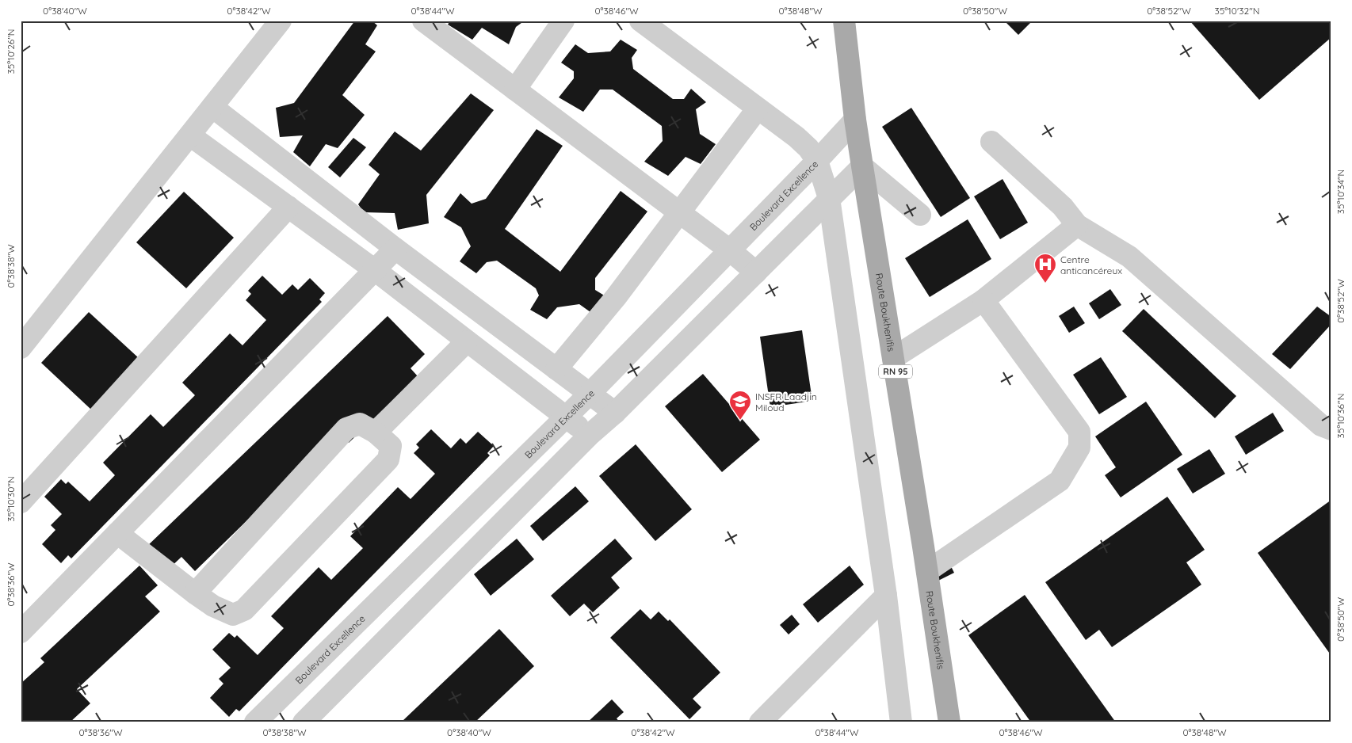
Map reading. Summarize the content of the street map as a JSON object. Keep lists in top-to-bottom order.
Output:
{
  "streets": {
    "main road": ["Route Boukhenifis", "RN 95"],
    "street": ["Boulevard Excellence"]
  },
  "crossings": [
    ["Boulevard Excellence", "Route Boukhenifis"]
  ],
  "places": {
    "hospital": ["Centre anticancéreux"],
    "school or university": ["INSFR Laadjin Miloud"]
  },
  "coordinates": [
    "0°38'40\"W",
    "0°38'42\"W",
    "0°38'44\"W",
    "0°38'46\"W",
    "0°38'48\"W",
    "0°38'50\"W",
    "0°38'52\"W",
    "35°10'32\"N",
    "35°10'26\"N",
    "35°10'34\"N",
    "0°38'38\"W",
    "35°10'36\"N",
    "35°10'30\"N",
    "0°38'36\"W"
  ]
}
